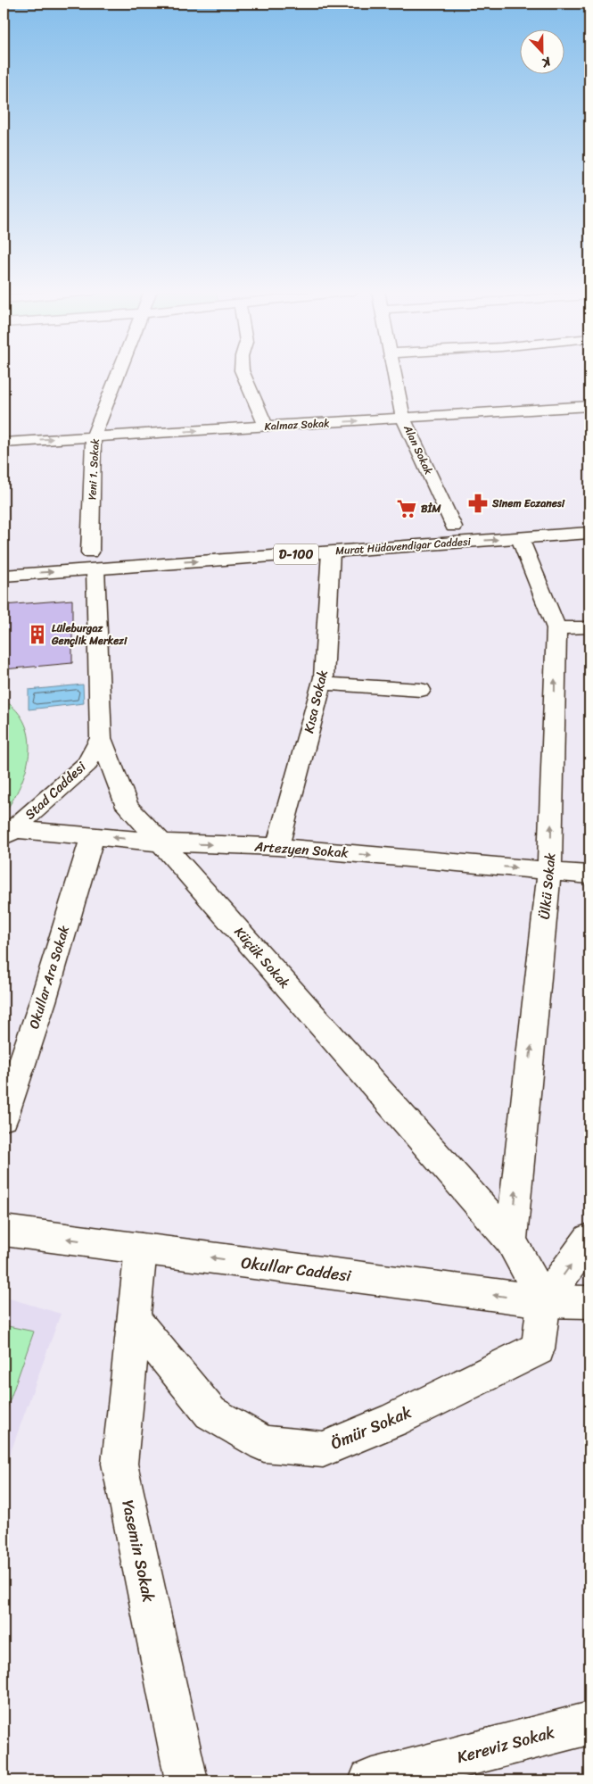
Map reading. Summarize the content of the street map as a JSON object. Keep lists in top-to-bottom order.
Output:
{
  "streets": {
    "main road": [
      "Kalmaz Sokak",
      "Alan Sokak",
      "Yeni 1. Sokak",
      "Murat Hüdavendigar Caddesi",
      "D-100",
      "Kısa Sokak",
      "Stad Caddesi",
      "Artezyen Sokak",
      "Ülkü Sokak",
      "Küçük Sokak",
      "Okullar Ara Sokak",
      "Okullar Caddesi",
      "Ömür Sokak",
      "Yasemin Sokak",
      "Kereviz Sokak"
    ]
  },
  "crossings": [
    ["Kalmaz Sokak", "Alan Sokak"],
    ["Kalmaz Sokak", "Yeni 1. Sokak"],
    ["Alan Sokak", "Murat Hüdavendigar Caddesi"],
    ["Yeni 1. Sokak", "Murat Hüdavendigar Caddesi"],
    ["Yeni 1. Sokak", "Küçük Sokak"],
    ["Murat Hüdavendigar Caddesi", "Kısa Sokak"],
    ["Murat Hüdavendigar Caddesi", "Ülkü Sokak"],
    ["Murat Hüdavendigar Caddesi", "Küçük Sokak"],
    ["Kısa Sokak", "Artezyen Sokak"],
    ["Stad Caddesi", "Artezyen Sokak"],
    ["Stad Caddesi", "Küçük Sokak"],
    ["Artezyen Sokak", "Ülkü Sokak"],
    ["Artezyen Sokak", "Küçük Sokak"],
    ["Artezyen Sokak", "Okullar Ara Sokak"],
    ["Ülkü Sokak", "Küçük Sokak"],
    ["Küçük Sokak", "Okullar Caddesi"],
    ["Küçük Sokak", "Ömür Sokak"],
    ["Okullar Caddesi", "Ömür Sokak"],
    ["Ömür Sokak", "Yasemin Sokak"]
  ],
  "one_way": ["Kalmaz Sokak", "Ülkü Sokak", "Okullar Caddesi"],
  "places": {
    "pharmacy": ["Sinem Eczanesi"],
    "supermarket": ["BİM"],
    "building": ["Lüleburgaz Gençlik Merkezi"]
  },
  "north": "bottom"
}
